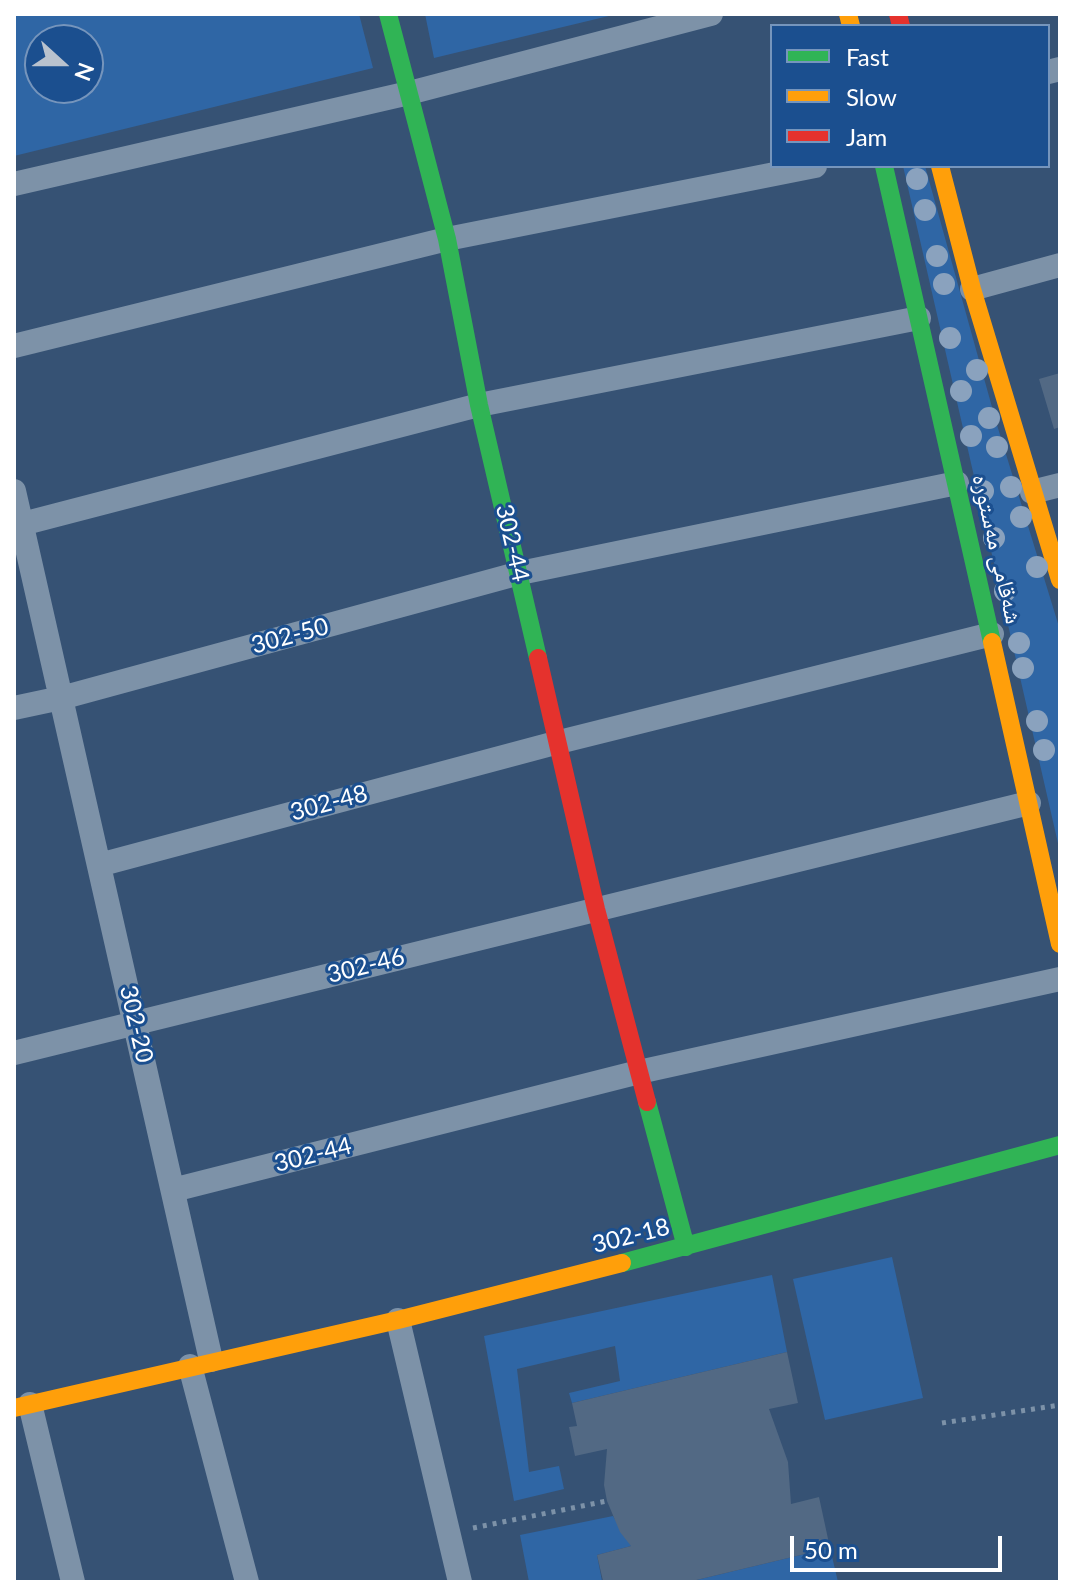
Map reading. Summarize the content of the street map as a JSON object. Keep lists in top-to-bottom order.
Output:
{
  "streets": {
    "street": [
      "302-44",
      "شەقامی مەستورە",
      "302-50",
      "302-48",
      "302-46",
      "302-20",
      "302-18"
    ]
  },
  "crossings": [
    ["302-44", "302-50"],
    ["302-44", "302-48"],
    ["302-44", "302-46"],
    ["302-44", "302-20"],
    ["302-44", "302-18"],
    ["شەقامی مەستورە", "302-50"],
    ["شەقامی مەستورە", "302-48"],
    ["شەقامی مەستورە", "302-46"],
    ["302-50", "302-20"],
    ["302-48", "302-20"],
    ["302-46", "302-20"],
    ["302-20", "302-18"]
  ],
  "legend": ["Fast", "Slow", "Jam"],
  "scale_bar": "50 m",
  "north": "right"
}
